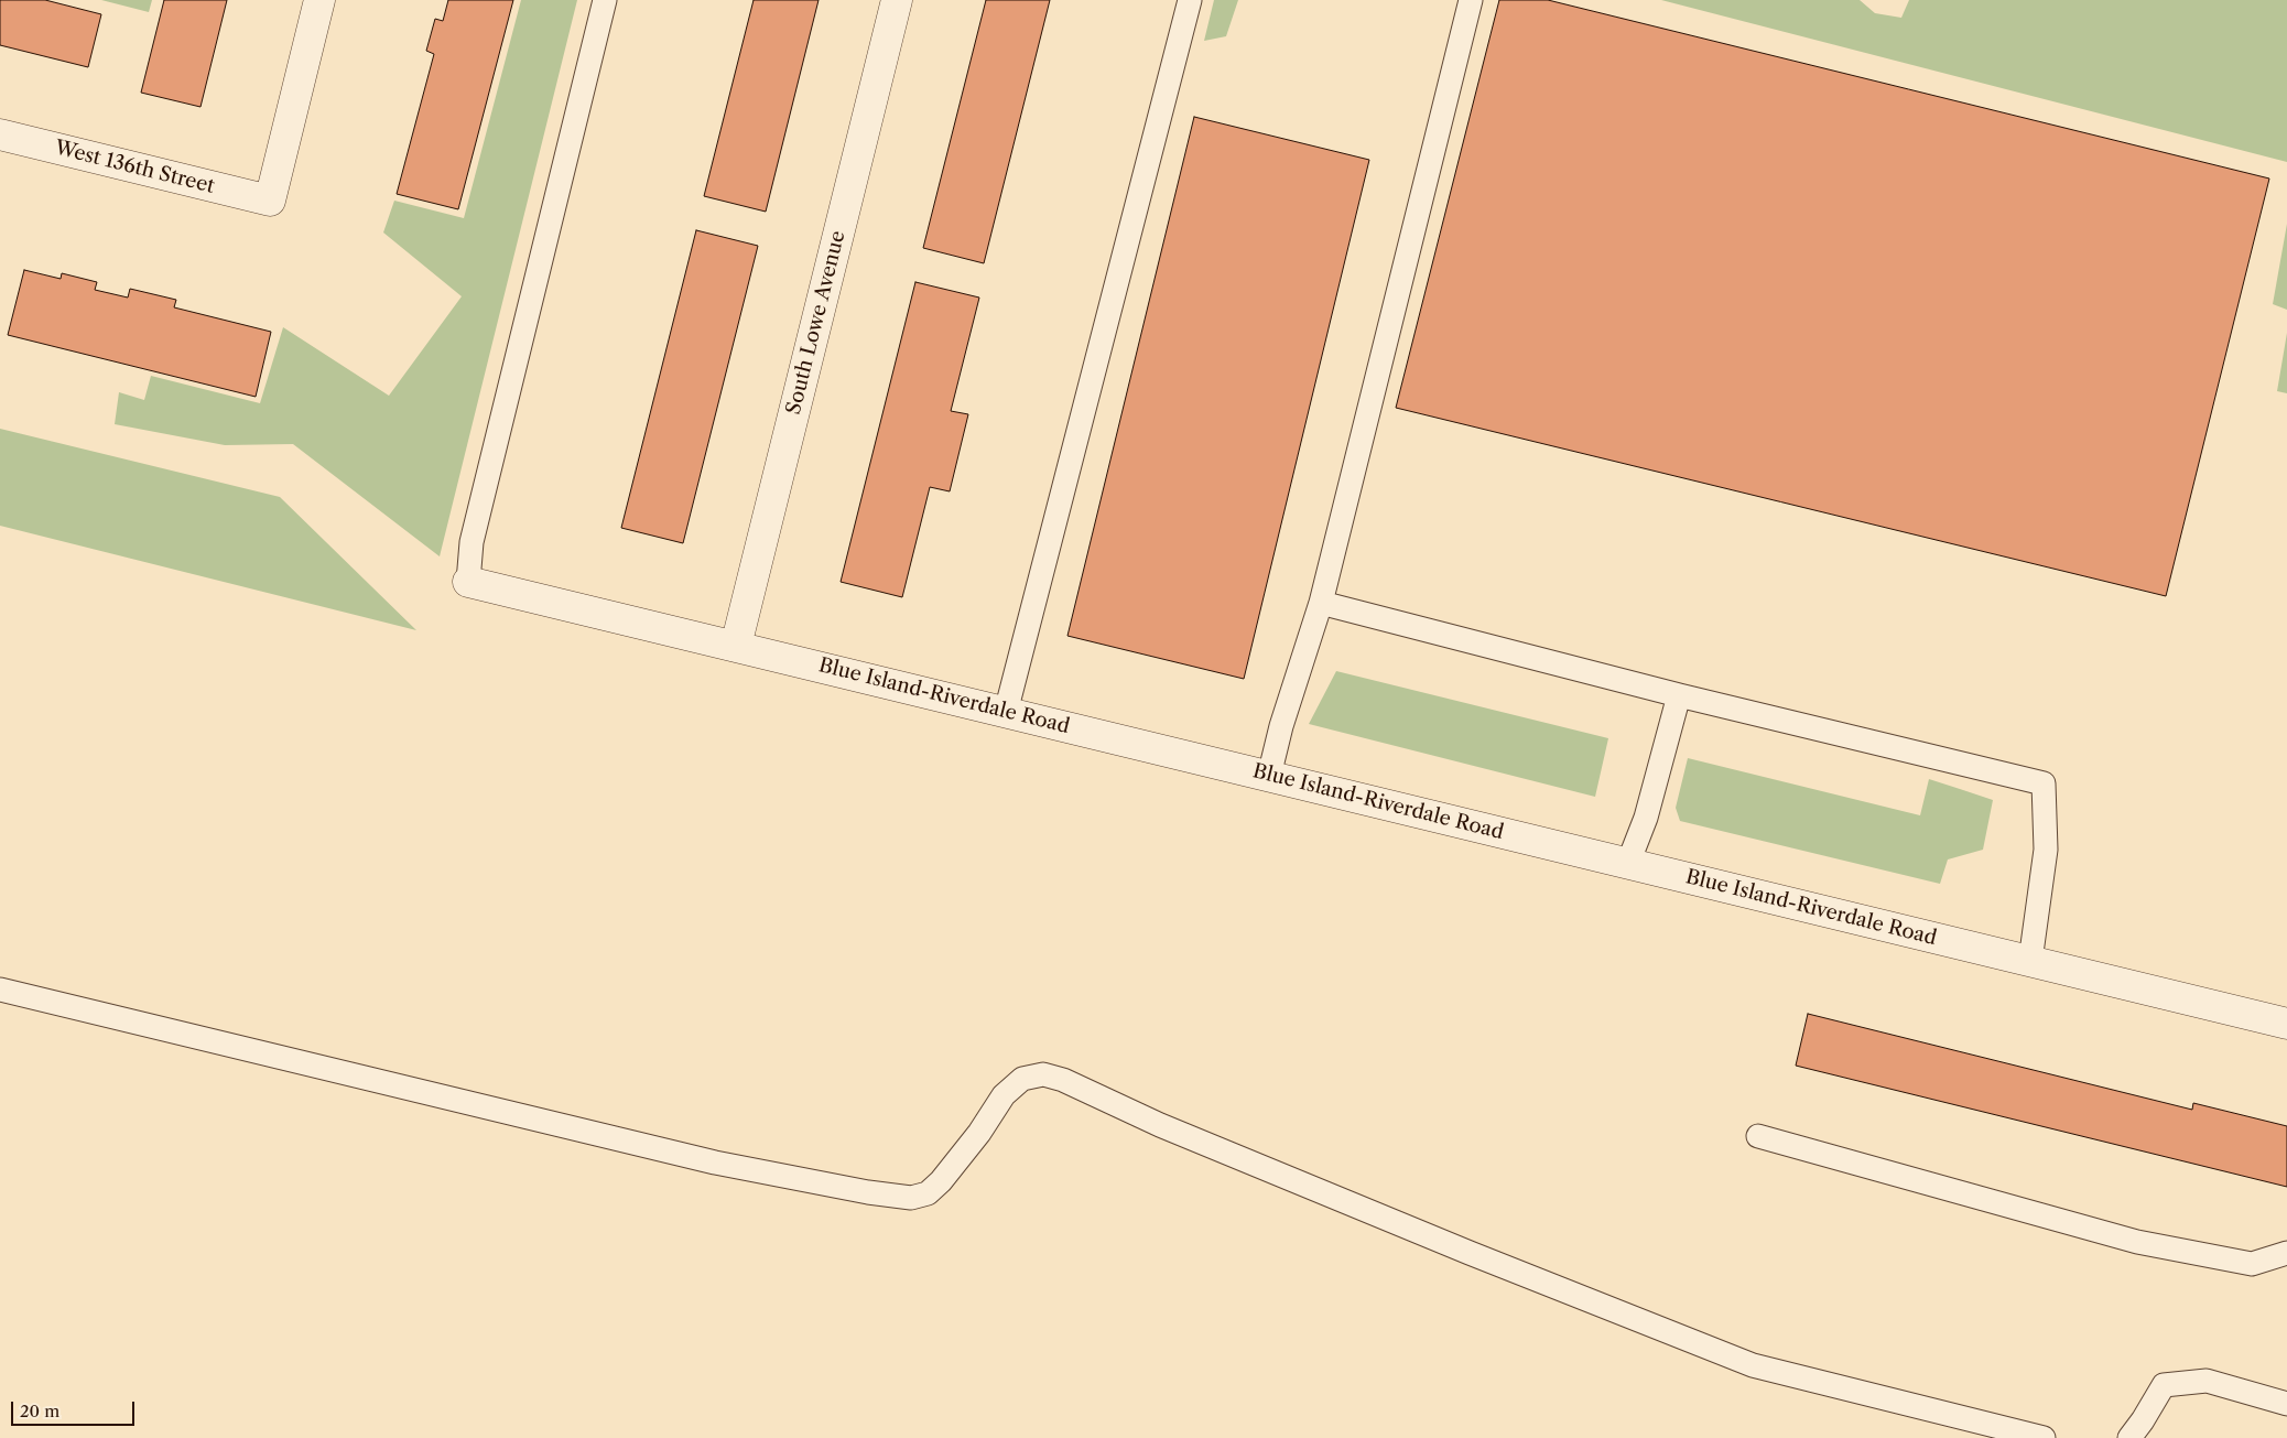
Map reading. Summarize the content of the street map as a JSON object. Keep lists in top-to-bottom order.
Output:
{
  "streets": {
    "street": ["West 136th Street", "South Lowe Avenue", "Blue Island-Riverdale Road"]
  },
  "crossings": [
    ["South Lowe Avenue", "Blue Island-Riverdale Road"]
  ],
  "scale_bar": "20 m"
}
